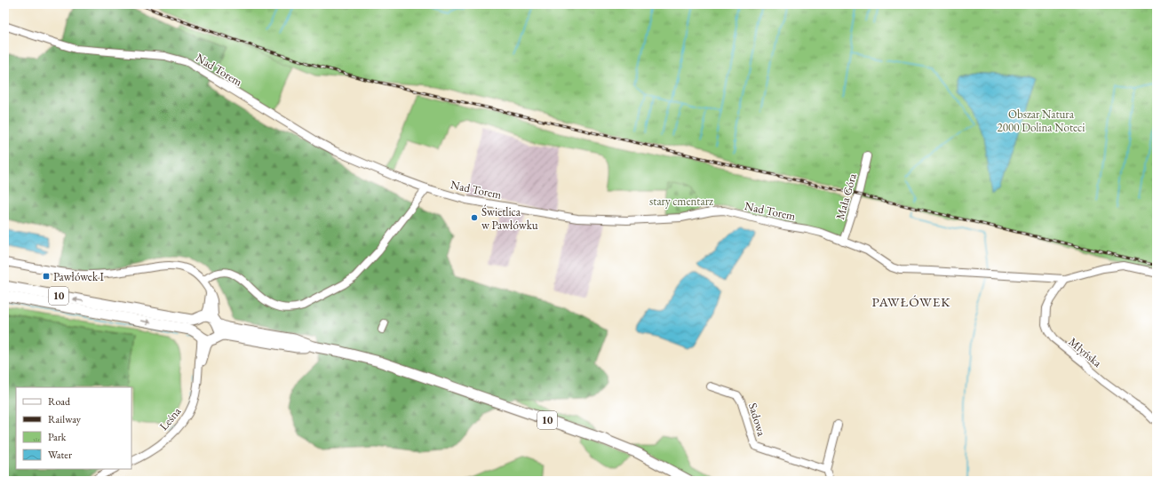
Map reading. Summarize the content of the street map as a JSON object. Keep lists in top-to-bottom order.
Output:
{
  "streets": {
    "highway": ["10"],
    "street": [
      "Nad Torem",
      "Mała Góra",
      "Młyńska",
      "Leśna",
      "Sadowa"
    ]
  },
  "crossings": [
    ["Nad Torem", "Mała Góra"],
    ["Nad Torem", "Młyńska"],
    ["10", "Leśna"]
  ],
  "districts": ["PAWŁÓWEK"],
  "parks": ["Obszar Natura 2000 Dolina Noteci", "stary cmentarz"],
  "places": {
    "other": ["Świetlica w Pawłówku"],
    "transit": ["Pawłówek I"]
  },
  "legend": [
    "Road",
    "Railway",
    "Park",
    "Water"
  ]
}
